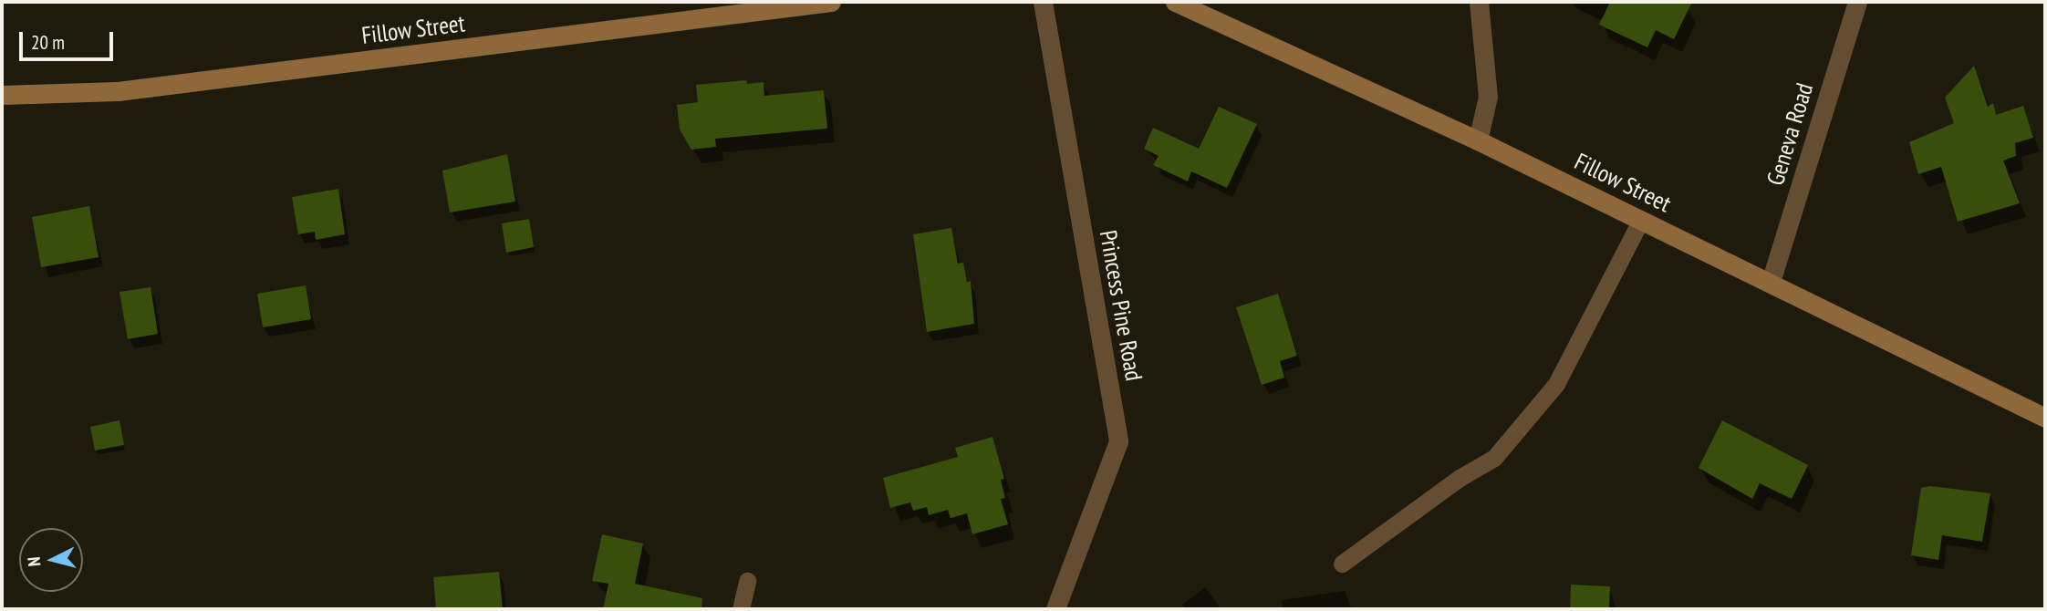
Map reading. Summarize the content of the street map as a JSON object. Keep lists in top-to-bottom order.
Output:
{
  "streets": {
    "main road": ["Fillow Street"],
    "street": ["Geneva Road", "Princess Pine Road"]
  },
  "crossings": [
    ["Fillow Street", "Geneva Road"]
  ],
  "scale_bar": "20 m",
  "north": "left"
}
